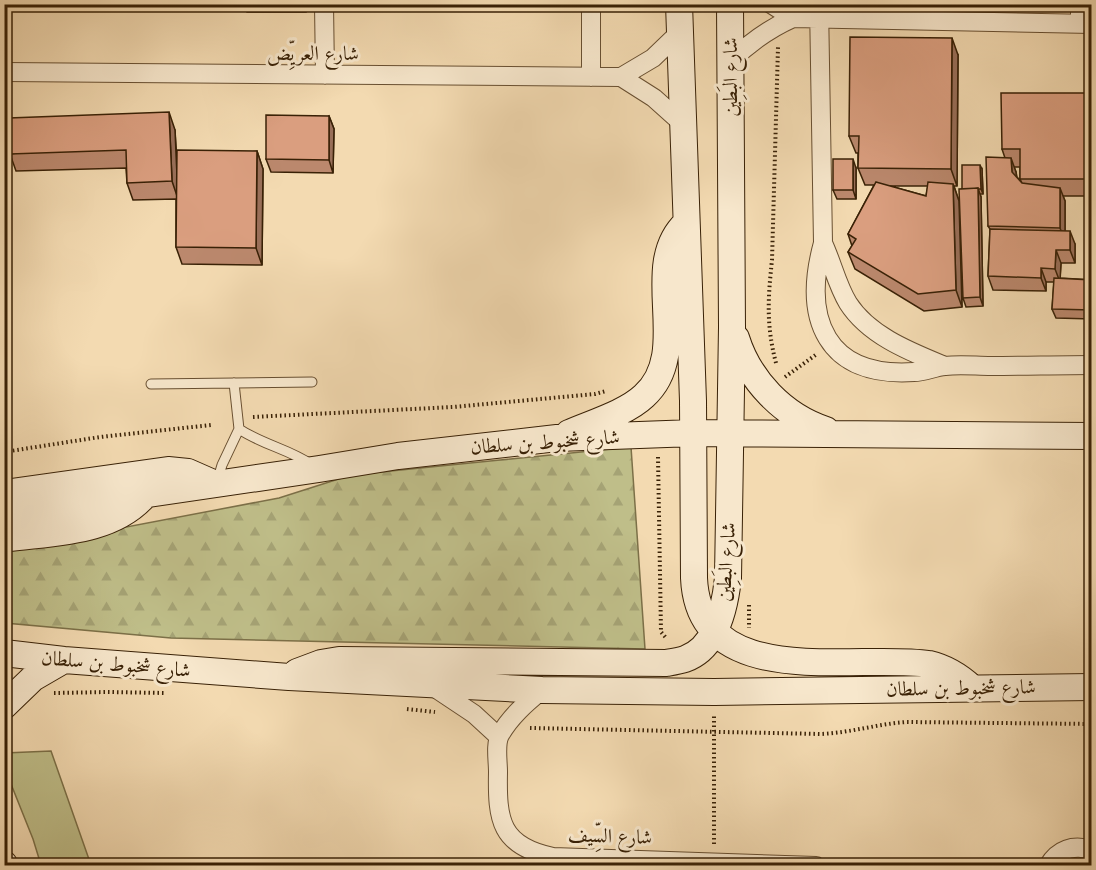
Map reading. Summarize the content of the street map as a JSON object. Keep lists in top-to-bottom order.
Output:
{
  "streets": {
    "main road": ["شارع البَطِين", "شارع شخبوط بن سلطان"],
    "street": ["شارع العريِّض", "شارع السِّيف"]
  },
  "crossings": [
    ["شارع البَطِين", "شارع شخبوط بن سلطان"]
  ]
}
